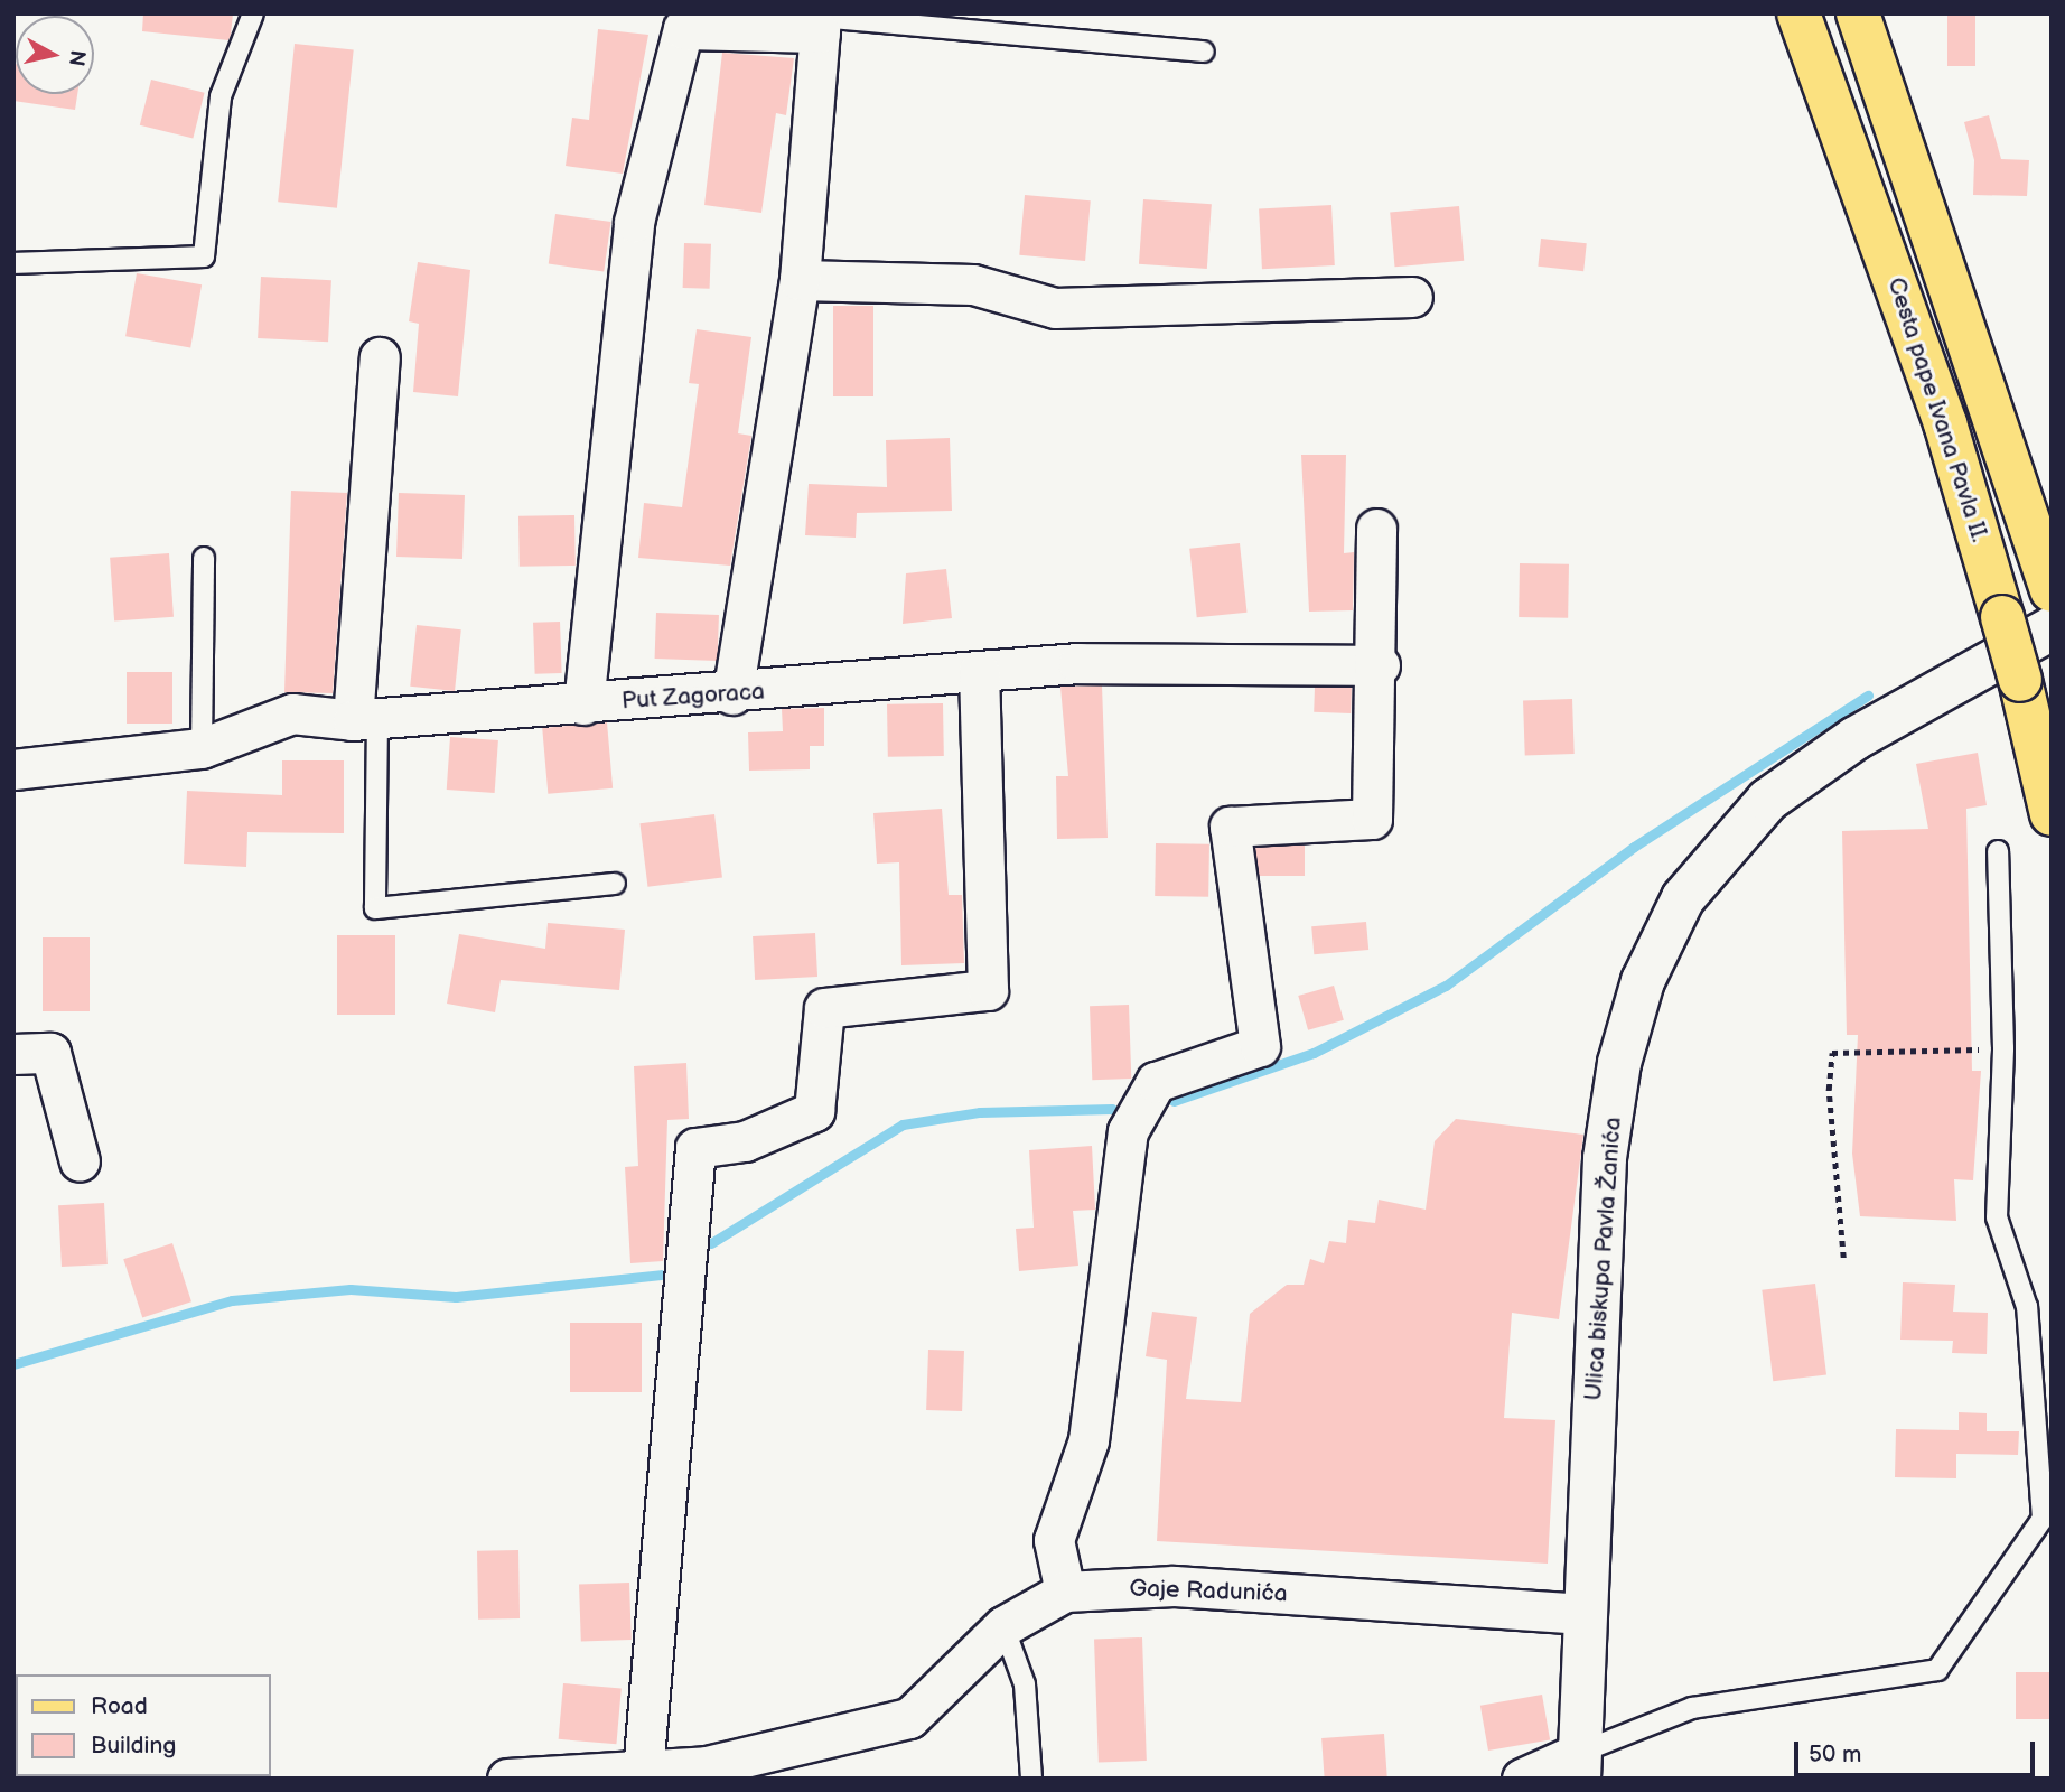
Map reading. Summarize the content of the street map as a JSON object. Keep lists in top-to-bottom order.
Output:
{
  "streets": {
    "main road": ["Cesta pape Ivana Pavla II."],
    "street": ["Put Zagoraca", "Ulica biskupa Pavla Žanića", "Gaje Radunića"]
  },
  "crossings": [
    ["Cesta pape Ivana Pavla II.", "Ulica biskupa Pavla Žanića"],
    ["Ulica biskupa Pavla Žanića", "Gaje Radunića"]
  ],
  "legend": ["Road", "Building"],
  "scale_bar": "50 m",
  "north": "right"
}
